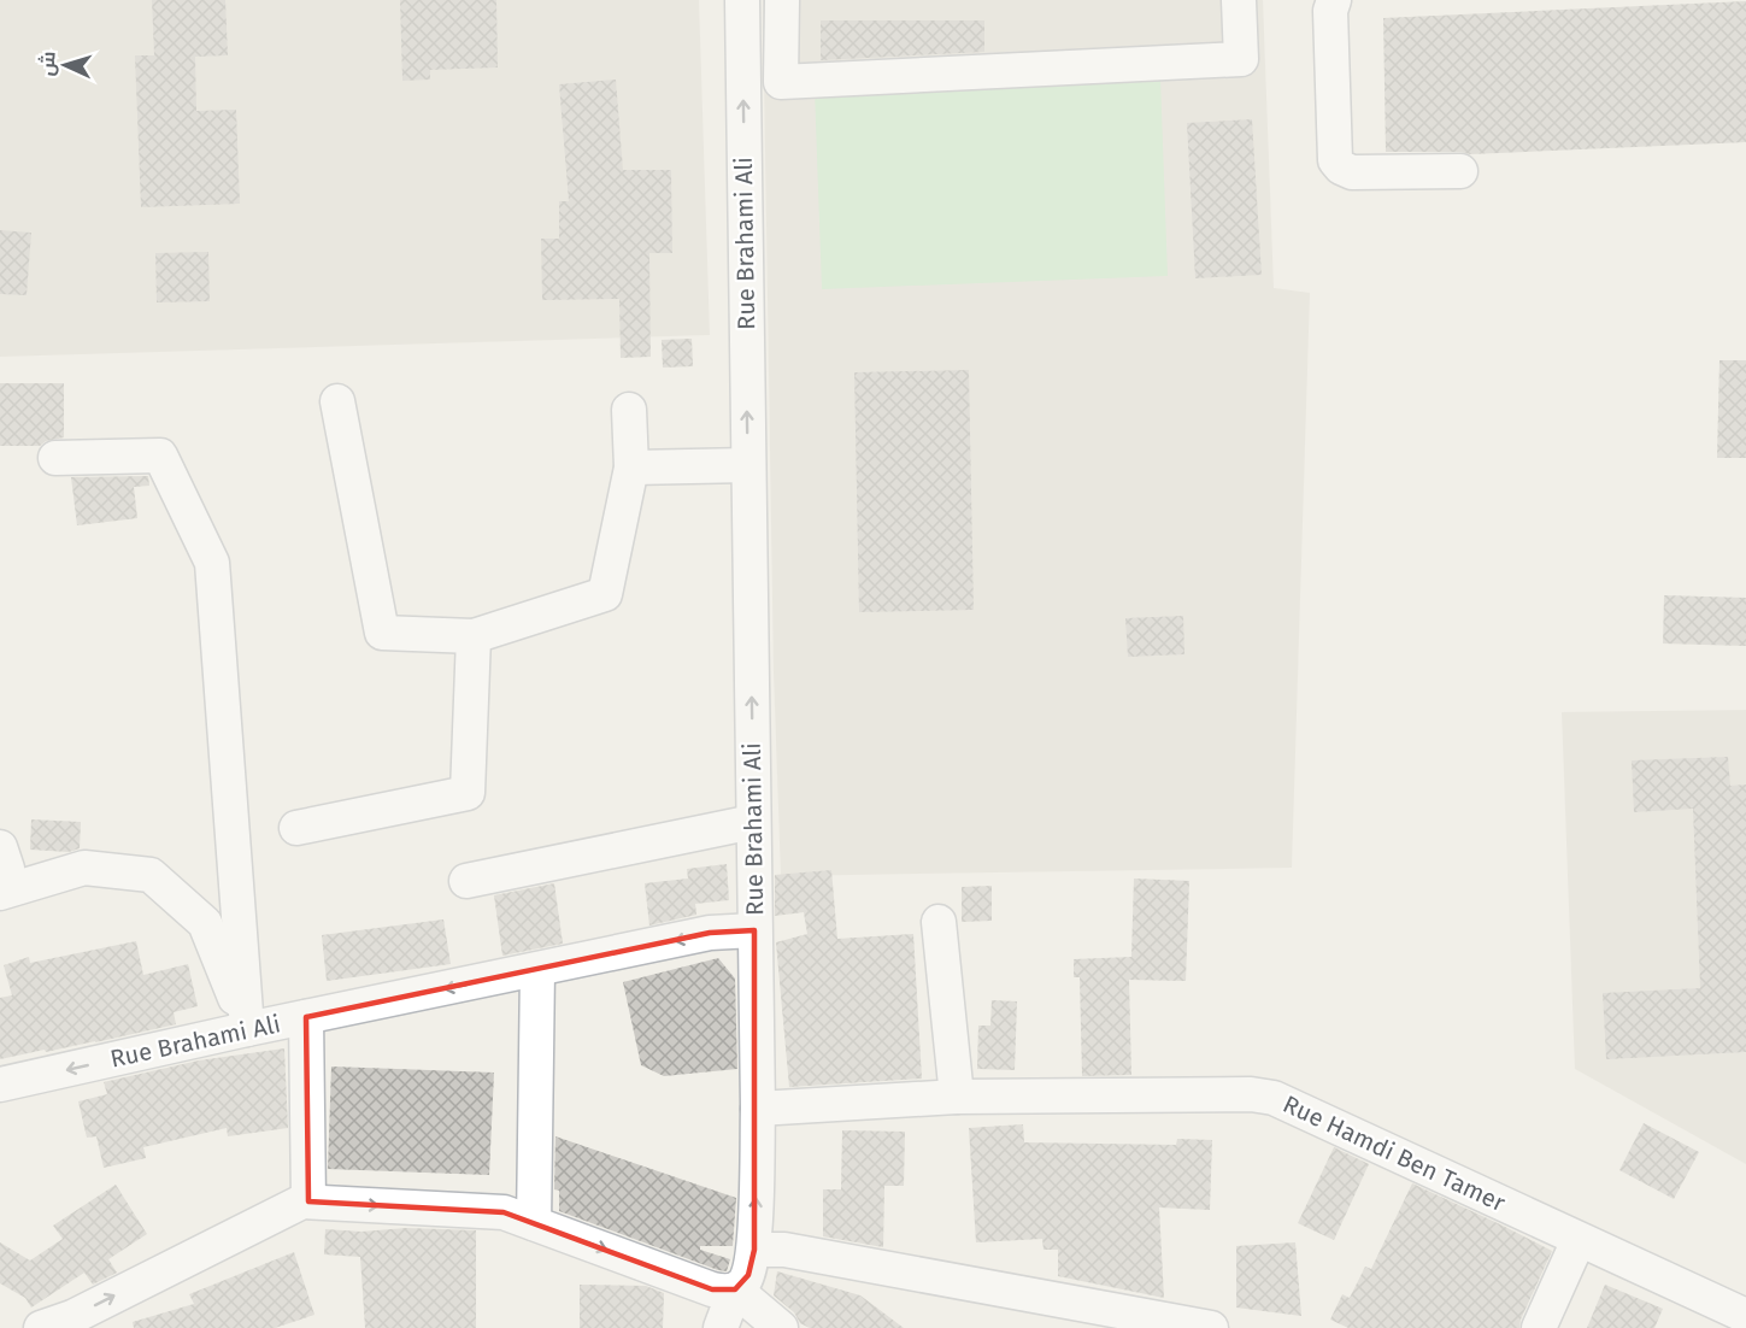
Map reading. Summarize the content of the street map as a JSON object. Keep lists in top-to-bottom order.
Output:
{
  "streets": {
    "street": ["Rue Brahami Ali", "Rue Hamdi Ben Tamer"]
  },
  "north": "left"
}
